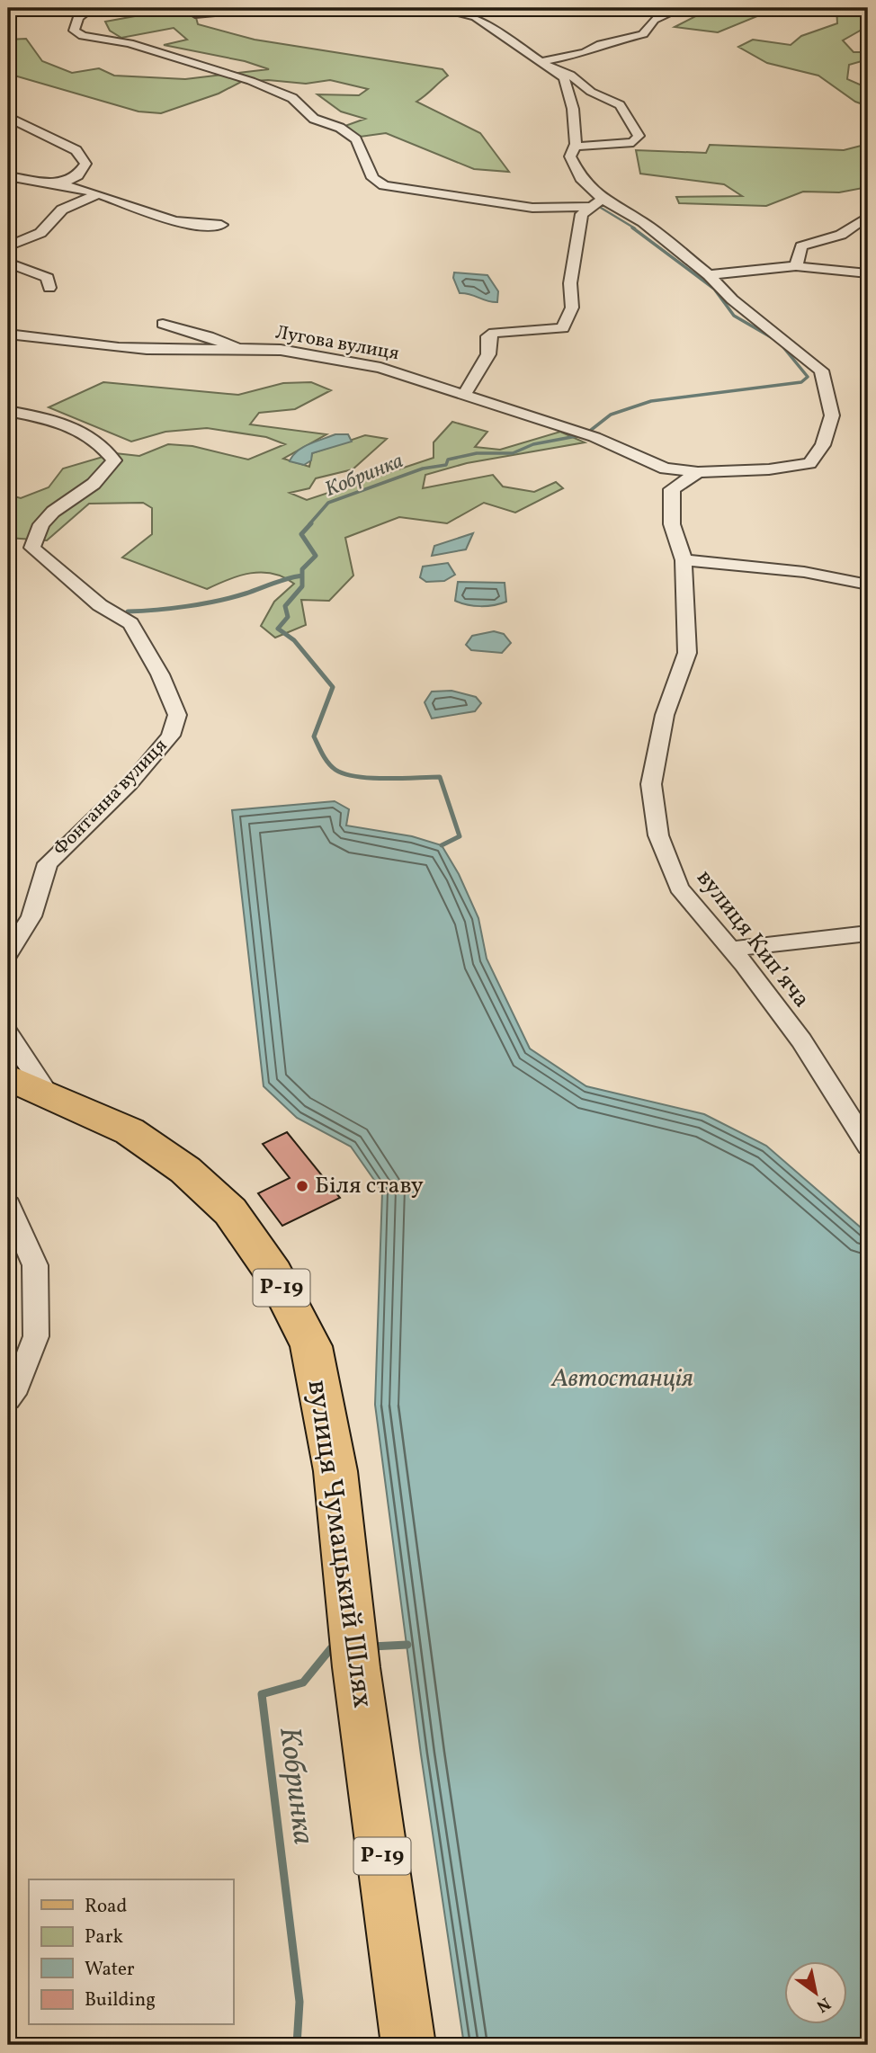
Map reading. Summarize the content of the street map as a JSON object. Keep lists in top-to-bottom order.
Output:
{
  "streets": {
    "main road": ["Р-19", "вулиця Чумацький Шлях"],
    "street": ["Лугова вулиця", "Фонтанна вулиця", "вулиця Кипʼяча"]
  },
  "crossings": [
    ["Лугова вулиця", "вулиця Кипʼяча"]
  ],
  "water": ["Кобринка", "Автостанція"],
  "places": ["Біля ставу"],
  "legend": [
    "Road",
    "Park",
    "Water",
    "Building"
  ],
  "north": "bottom right"
}
